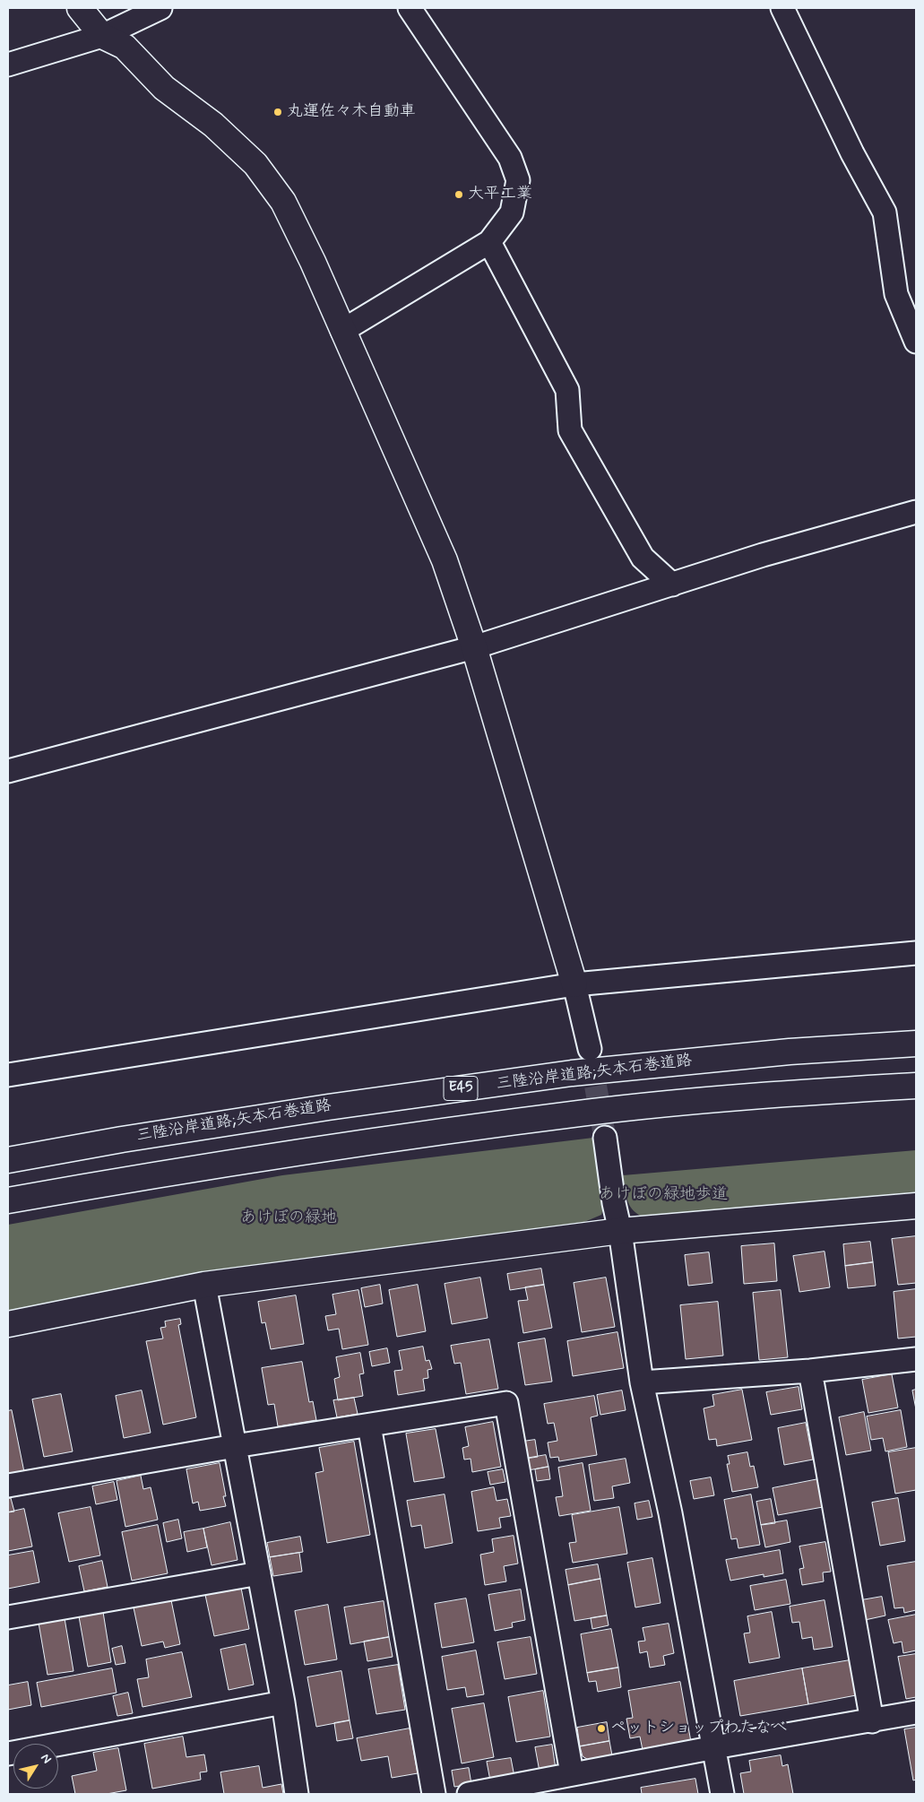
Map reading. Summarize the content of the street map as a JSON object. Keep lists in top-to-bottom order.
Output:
{
  "streets": {
    "main road": ["三陸沿岸道路;矢本石巻道路", "E45"]
  },
  "parks": ["あけぼの緑地歩道", "あけぼの緑地"],
  "places": ["丸運佐々木自動車", "大平工業", "ペットショップわたなべ"],
  "north": "top right"
}
